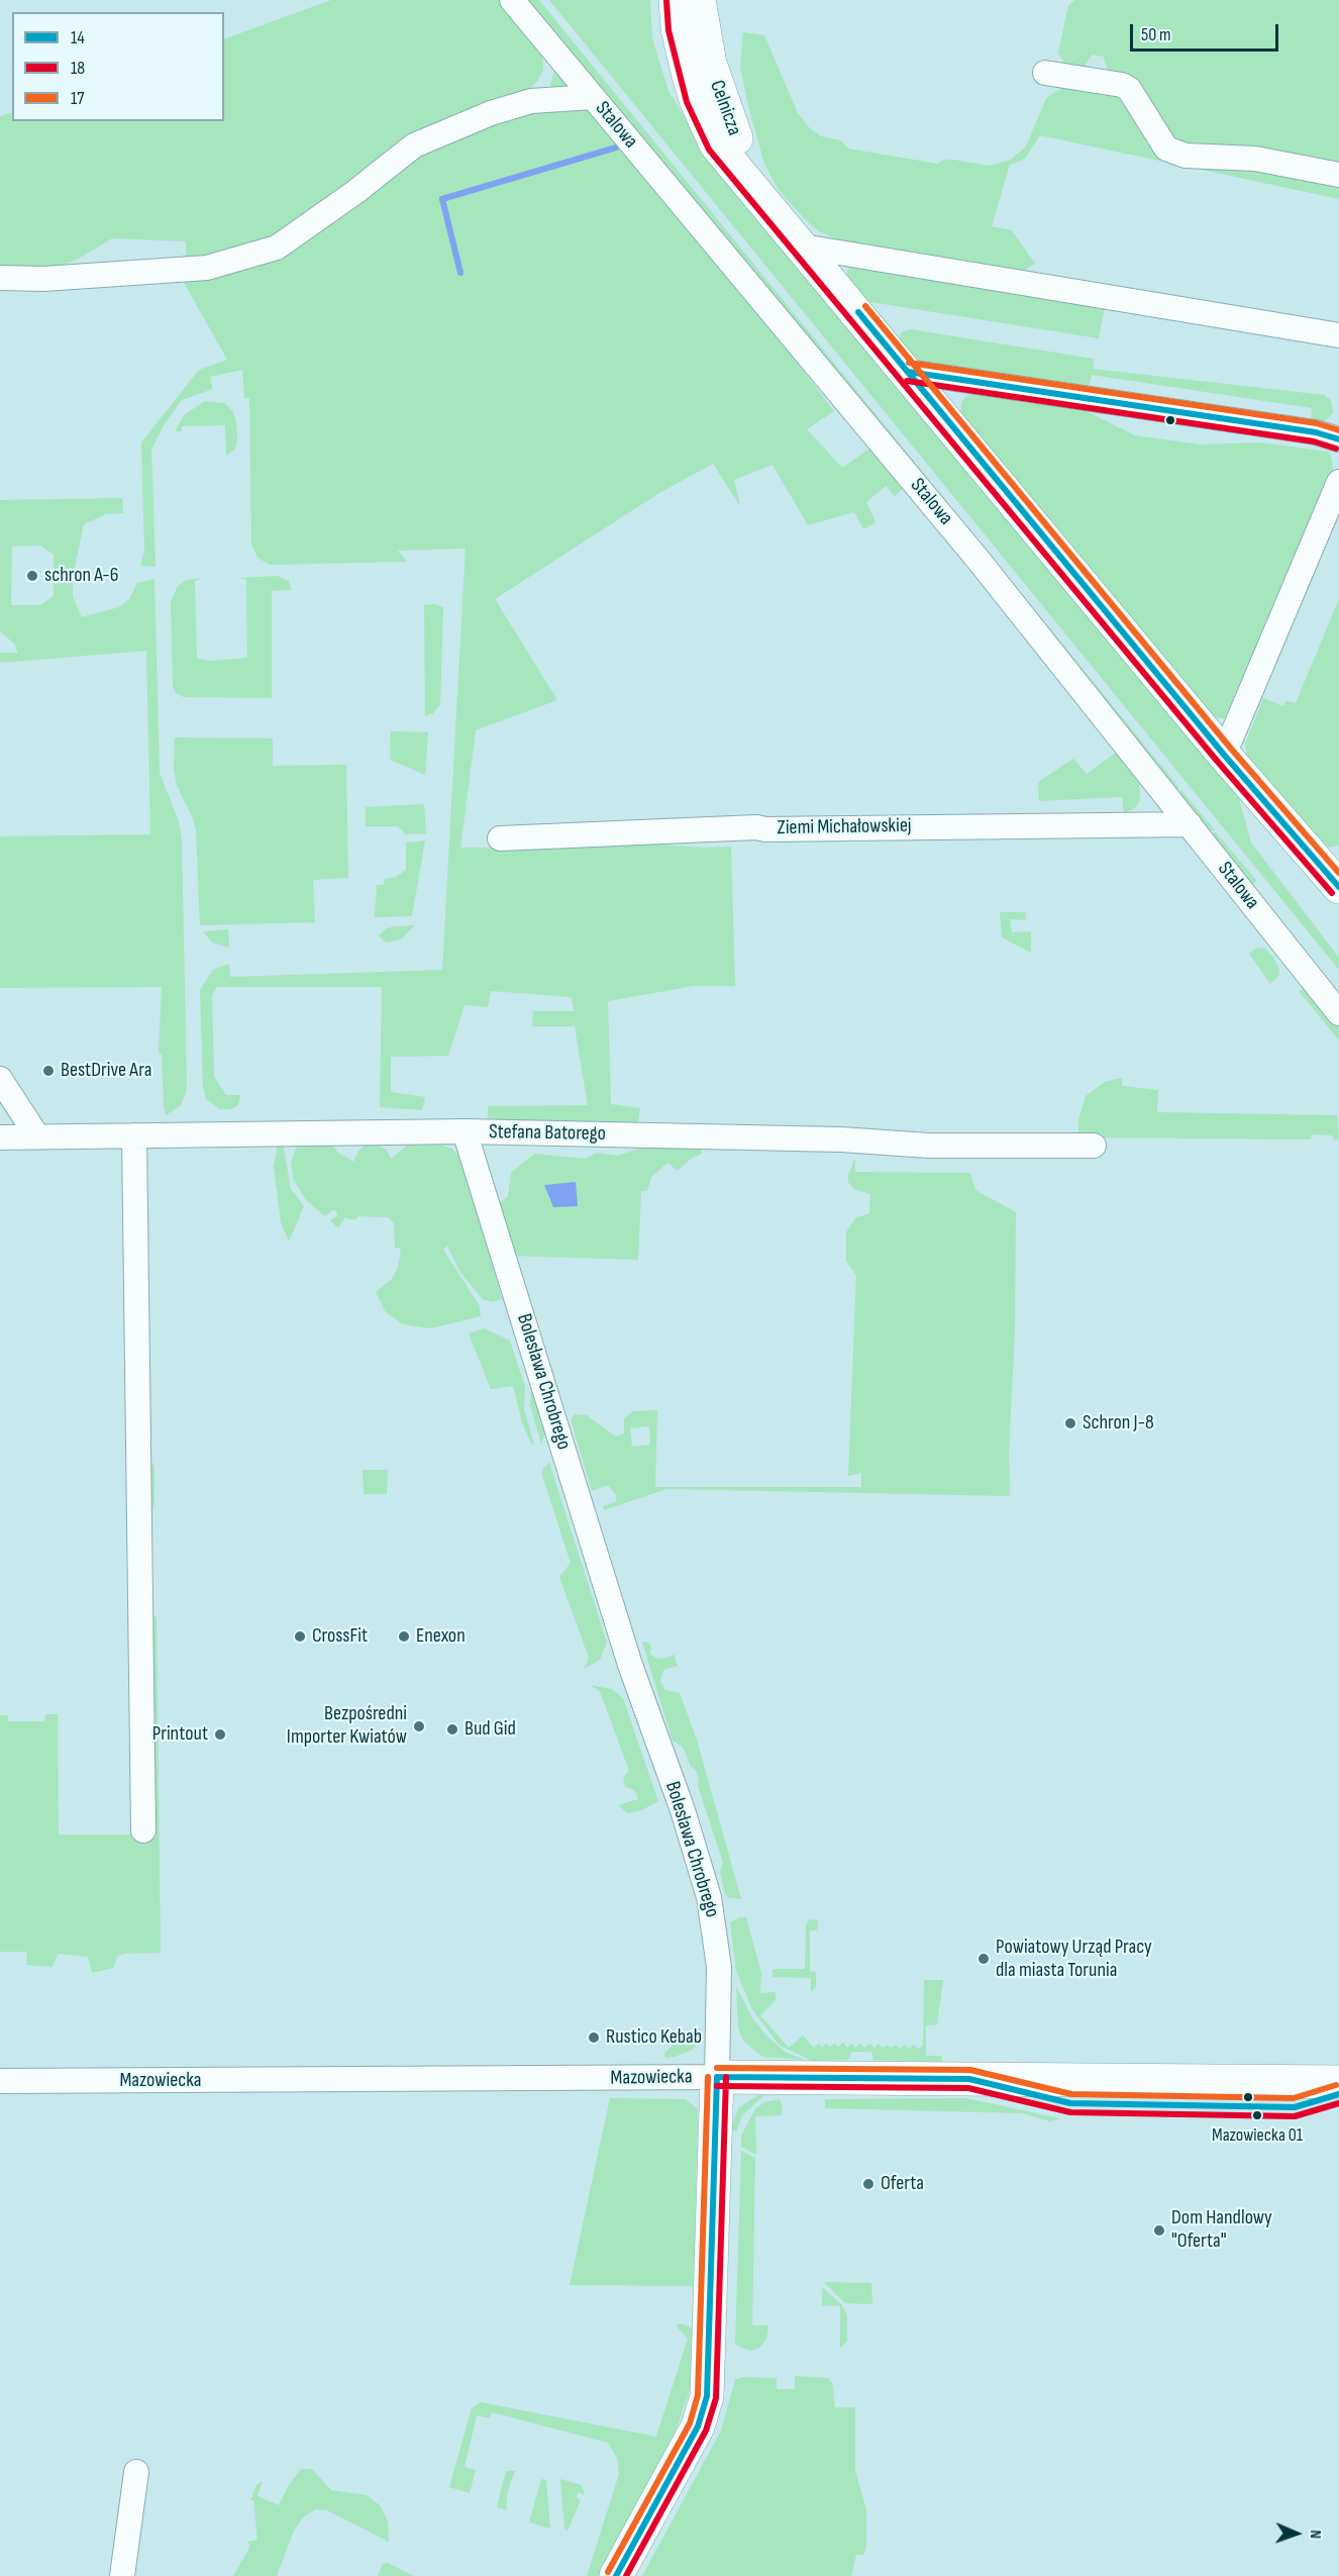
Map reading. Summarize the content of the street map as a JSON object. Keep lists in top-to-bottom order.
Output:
{
  "streets": {
    "street": [
      "Celnicza",
      "Stalowa",
      "Ziemi Michałowskiej",
      "Stefana Batorego",
      "Bolesława Chrobrego",
      "Mazowiecka"
    ]
  },
  "crossings": [
    ["Stalowa", "Ziemi Michałowskiej"],
    ["Stefana Batorego", "Bolesława Chrobrego"],
    ["Bolesława Chrobrego", "Mazowiecka"]
  ],
  "places": [
    "schron A-6",
    "BestDrive Ara",
    "Schron J-8",
    "CrossFit",
    "Enexon",
    "Bezpośredni Importer Kwiatów",
    "Bud Gid",
    "Printout",
    "Powiatowy Urząd Pracy dla miasta Torunia",
    "Rustico Kebab",
    "Mazowiecka 01",
    "Oferta",
    "Dom Handlowy \"Oferta\""
  ],
  "lines": ["transit line 18", "transit line 17", "transit line 14"],
  "legend": ["14", "18", "17"],
  "scale_bar": "50 m",
  "north": "right"
}
